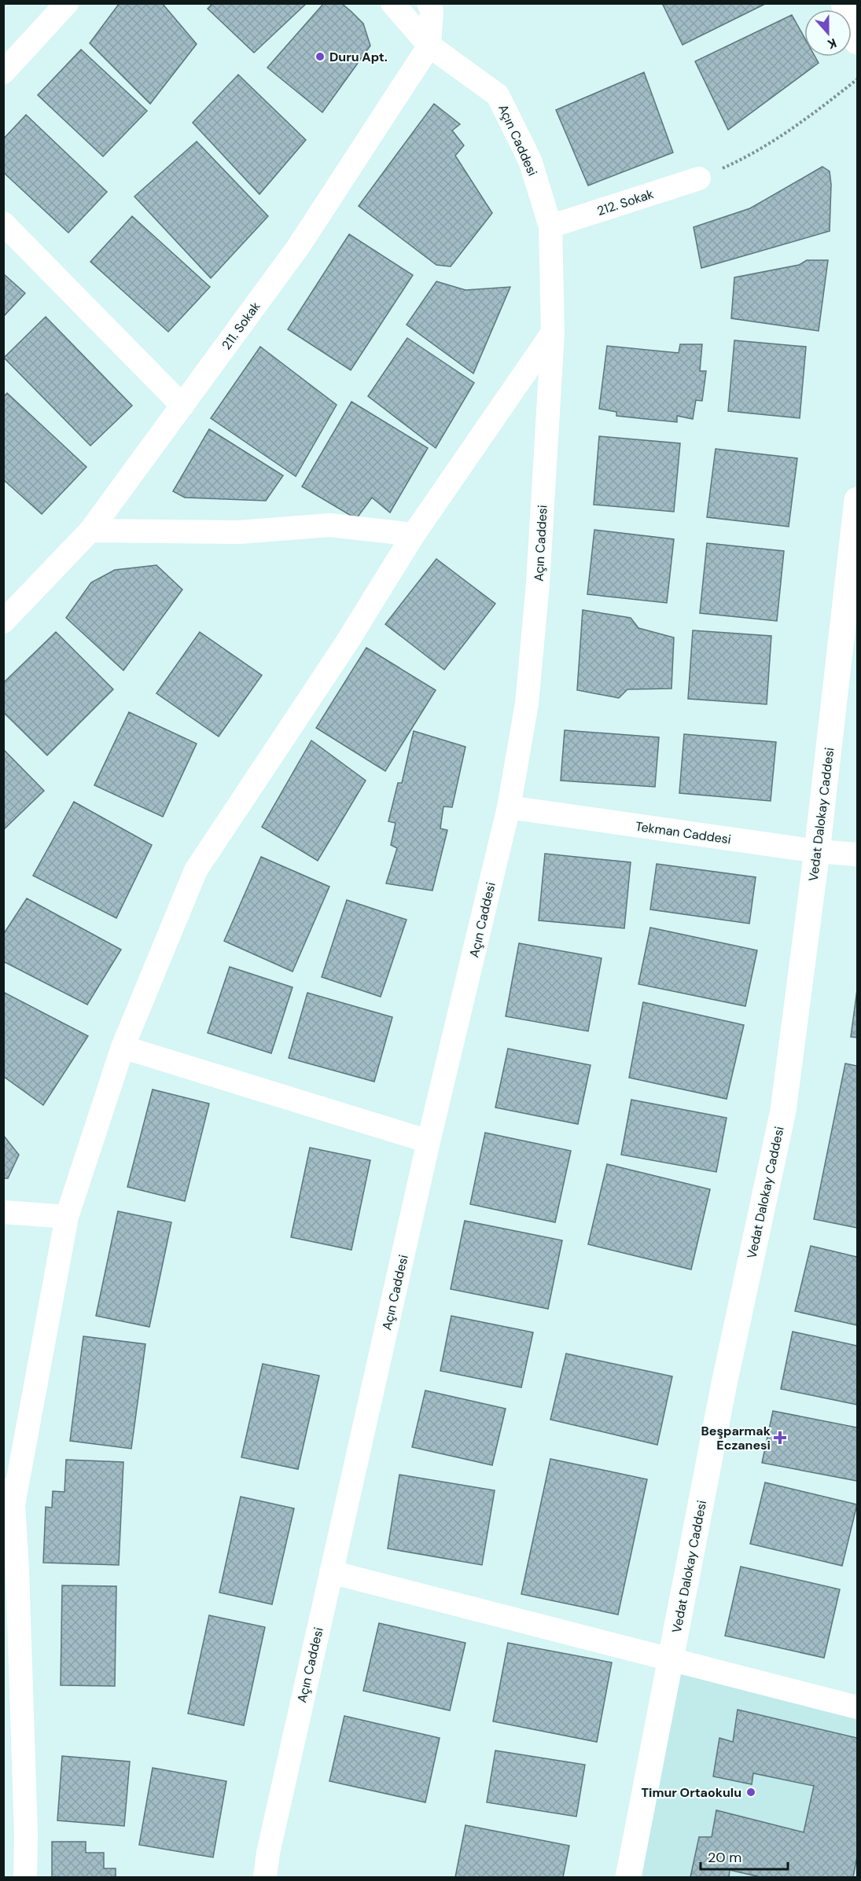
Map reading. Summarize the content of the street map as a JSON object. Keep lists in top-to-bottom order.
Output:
{
  "streets": {
    "street": [
      "Açın Caddesi",
      "212. Sokak",
      "211. Sokak",
      "Vedat Dalokay Caddesi",
      "Tekman Caddesi"
    ]
  },
  "crossings": [
    ["Açın Caddesi", "212. Sokak"],
    ["Açın Caddesi", "211. Sokak"],
    ["Açın Caddesi", "Tekman Caddesi"],
    ["Vedat Dalokay Caddesi", "Tekman Caddesi"]
  ],
  "places": {
    "other": ["Duru Apt.", "Timur Ortaokulu"],
    "health": ["Beşparmak Eczanesi"]
  },
  "scale_bar": "20 m",
  "north": "bottom"
}
